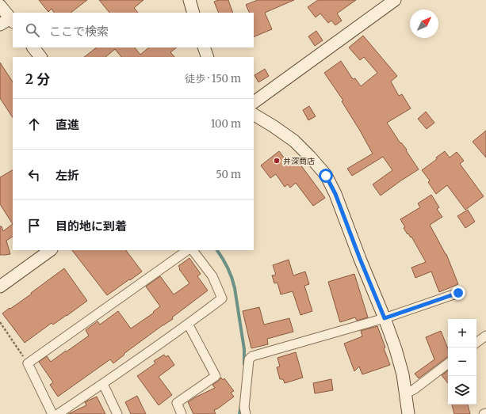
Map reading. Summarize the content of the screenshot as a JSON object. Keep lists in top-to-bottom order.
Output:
{
  "places": ["井深商店"],
  "north": "top right",
  "page": {
    "search": "ここで検索",
    "heading": ["2 分", "徒歩 · 150 m"],
    "list": [
      ["直進", "100 m"],
      ["左折", "50 m"],
      "目的地に到着"
    ],
    "map_buttons": ["+", "−"]
  }
}
